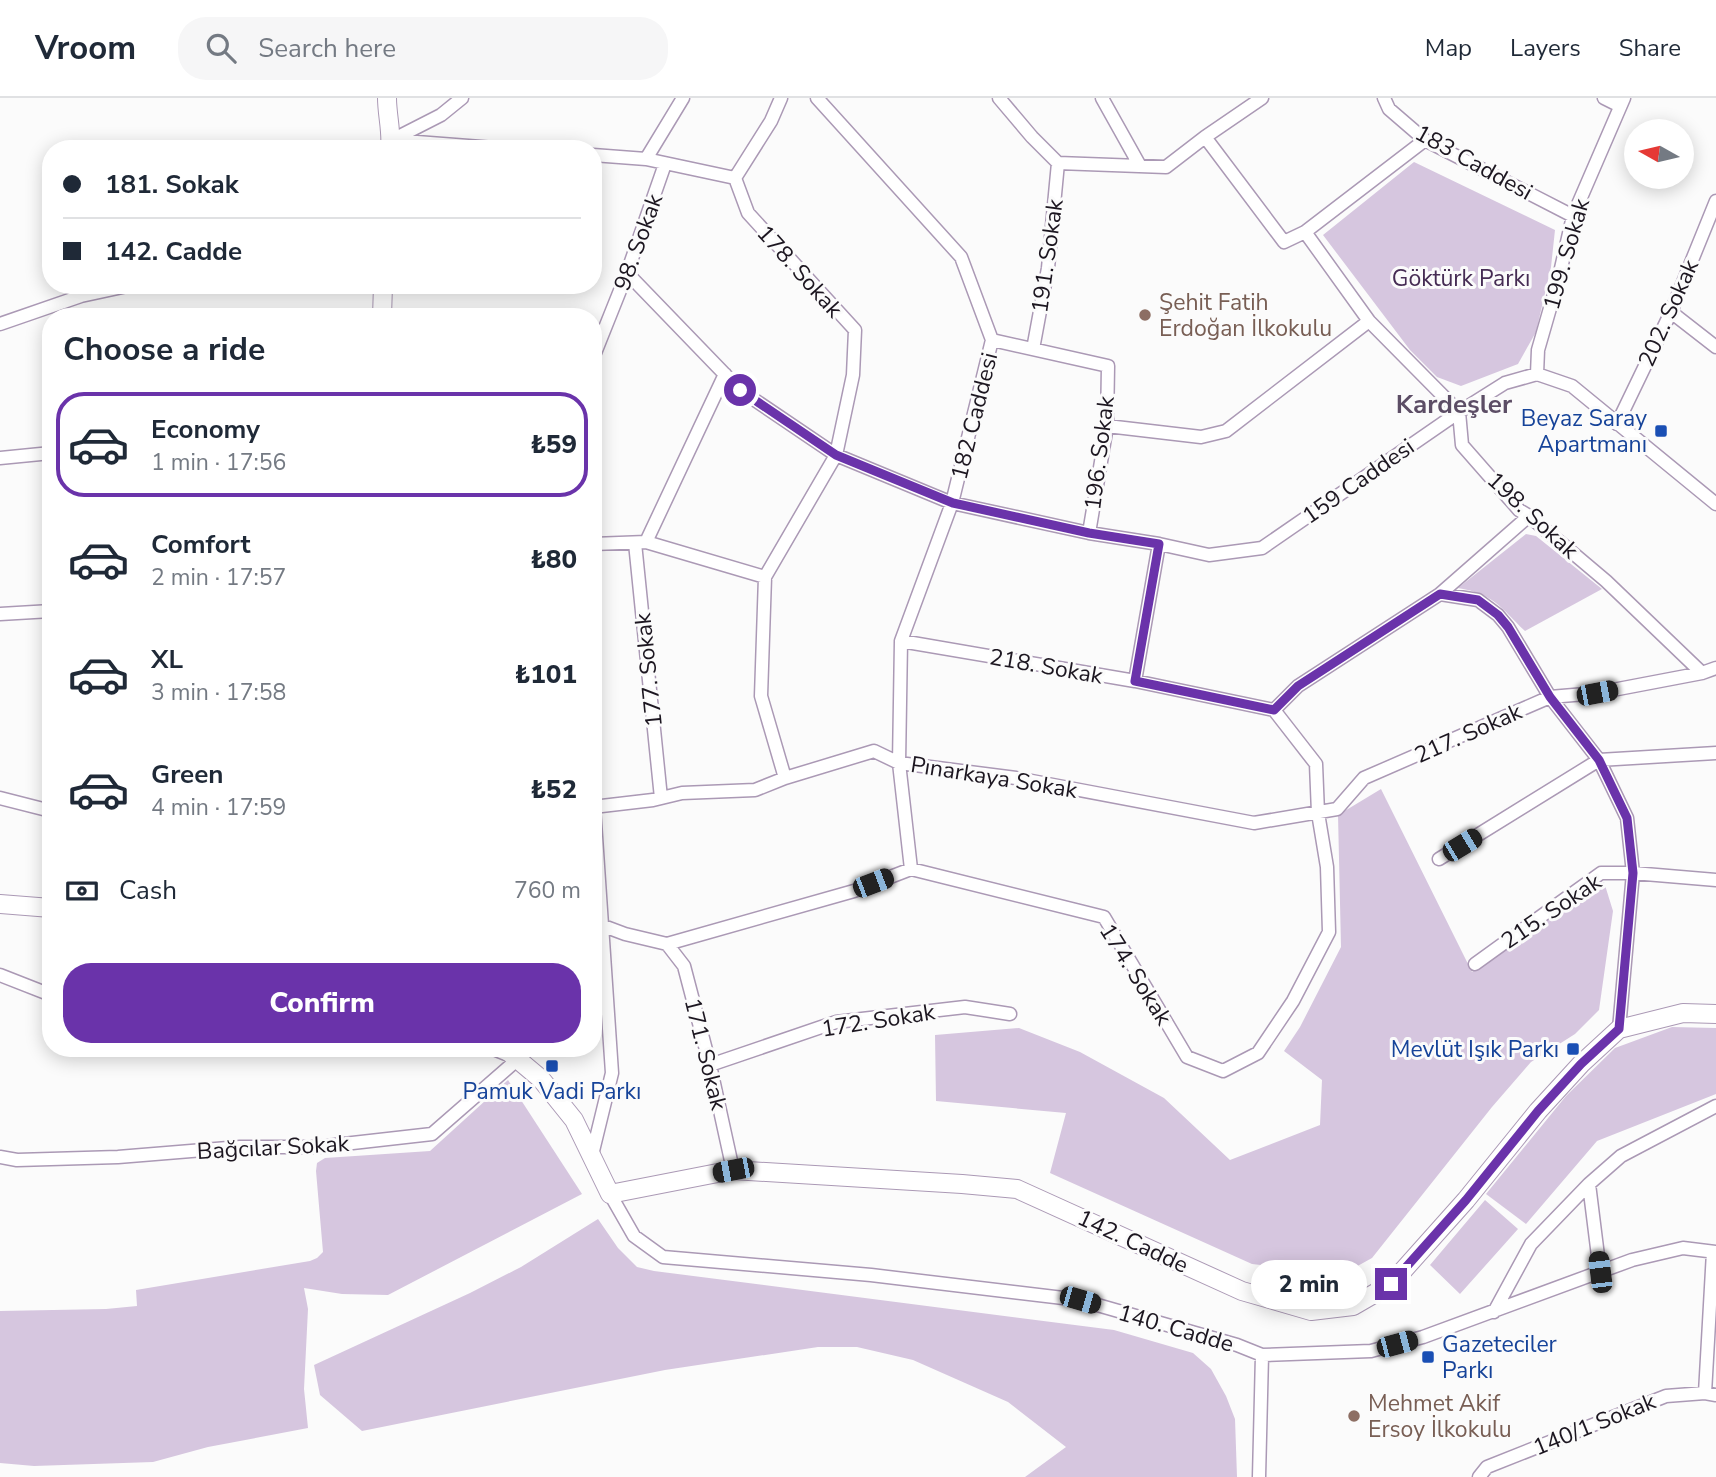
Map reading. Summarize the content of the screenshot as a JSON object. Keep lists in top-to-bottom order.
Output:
{
  "streets": {
    "street": [
      "183 Caddesi",
      "98. Sokak",
      "199. Sokak",
      "191. Sokak",
      "178. Sokak",
      "202. Sokak",
      "182 Caddesi",
      "196. Sokak",
      "159 Caddesi",
      "198. Sokak",
      "218. Sokak",
      "177. Sokak",
      "217. Sokak",
      "Pınarkaya Sokak",
      "215. Sokak",
      "174. Sokak",
      "172. Sokak",
      "171. Sokak",
      "Bağcılar Sokak",
      "142. Cadde",
      "140. Cadde",
      "140/1 Sokak"
    ]
  },
  "crossings": [
    ["183 Caddesi", "199. Sokak"],
    ["98. Sokak", "159 Caddesi"],
    ["199. Sokak", "159 Caddesi"],
    ["191. Sokak", "196. Sokak"],
    ["178. Sokak", "159 Caddesi"],
    ["178. Sokak", "Pınarkaya Sokak"],
    ["182 Caddesi", "196. Sokak"],
    ["182 Caddesi", "159 Caddesi"],
    ["182 Caddesi", "218. Sokak"],
    ["182 Caddesi", "Pınarkaya Sokak"],
    ["182 Caddesi", "174. Sokak"],
    ["196. Sokak", "159 Caddesi"],
    ["159 Caddesi", "198. Sokak"],
    ["198. Sokak", "217. Sokak"],
    ["218. Sokak", "174. Sokak"],
    ["177. Sokak", "Pınarkaya Sokak"],
    ["217. Sokak", "Pınarkaya Sokak"],
    ["217. Sokak", "174. Sokak"],
    ["Pınarkaya Sokak", "174. Sokak"],
    ["172. Sokak", "171. Sokak"],
    ["171. Sokak", "142. Cadde"],
    ["142. Cadde", "140. Cadde"]
  ],
  "districts": ["Kardeşler"],
  "parks": ["Göktürk Parkı"],
  "places": {
    "other": ["Şehit Fatih Erdoğan İlkokulu", "Mehmet Akif Ersoy İlkokulu"],
    "transit": [
      "Beyaz Saray Apartmanı",
      "Mevlüt Işık Parkı",
      "Pamuk Vadi Parkı",
      "Gazeteciler Parkı"
    ]
  },
  "north": "left",
  "page": {
    "header": "Vroom",
    "search": "Search here",
    "nav": ["Map", "Layers", "Share"],
    "banner": ["181. Sokak", "142. Cadde"],
    "heading": "Choose a ride",
    "list": [
      {
        "name": "Economy",
        "note": "1 min · 17:56",
        "value": "₺59"
      },
      {
        "name": "Comfort",
        "note": "2 min · 17:57",
        "value": "₺80"
      },
      {
        "name": "XL",
        "note": "3 min · 17:58",
        "value": "₺101"
      },
      {
        "name": "Green",
        "note": "4 min · 17:59",
        "value": "₺52"
      }
    ],
    "pay": ["Cash", "760 m"],
    "buttons": "Confirm",
    "bubble": "2 min"
  }
}
